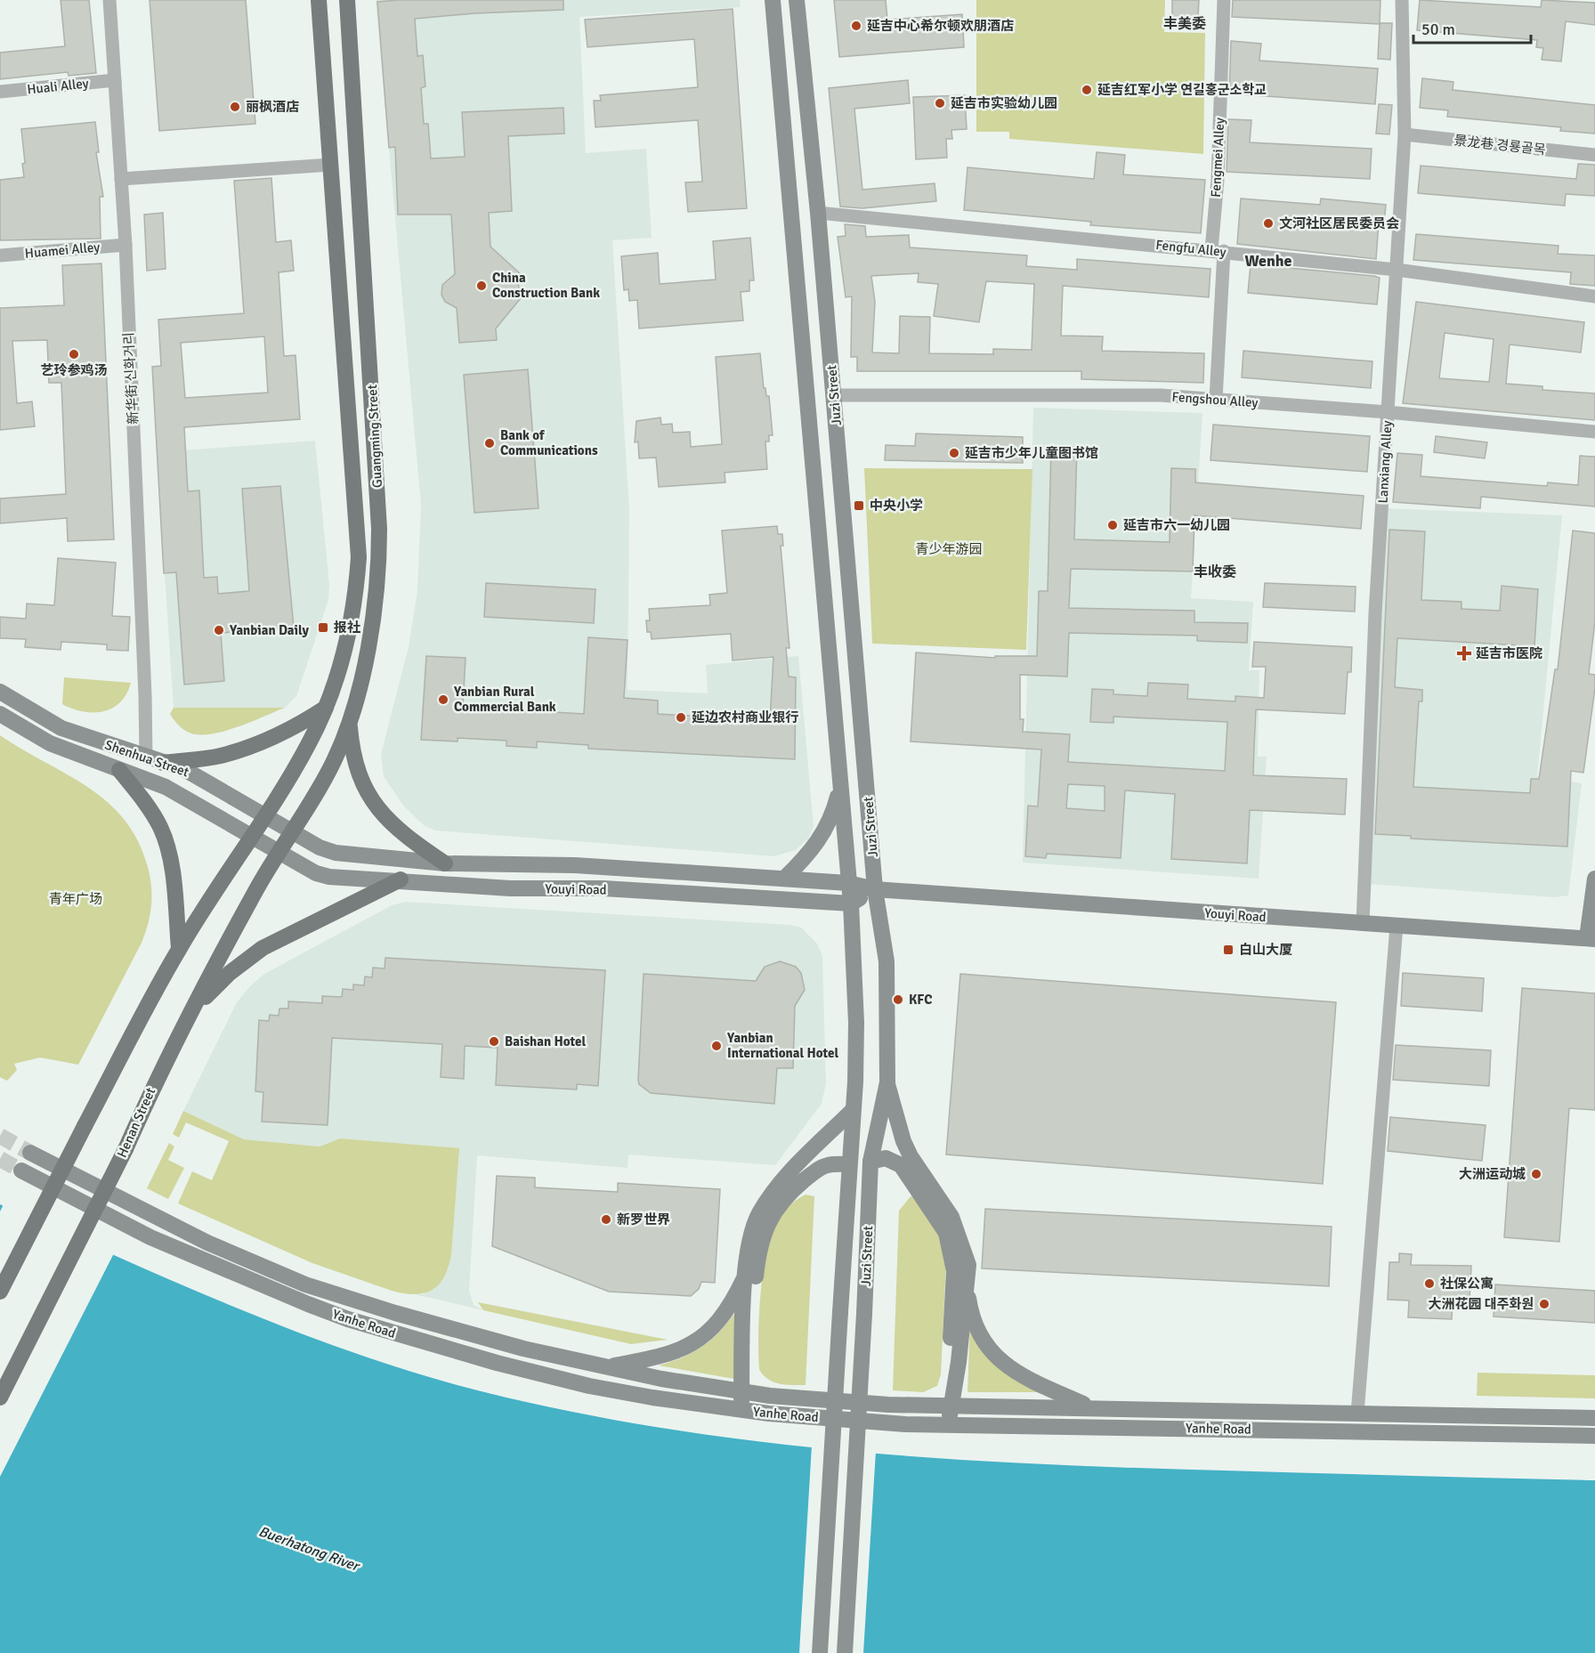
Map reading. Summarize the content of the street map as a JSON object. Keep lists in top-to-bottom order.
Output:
{
  "streets": {
    "main road": [
      "Juzi Street",
      "Guangming Street",
      "Shenhua Street",
      "Youyi Road",
      "Henan Street",
      "Yanhe Road"
    ],
    "street": [
      "Huali Alley",
      "景龙巷 경룡골목",
      "Fengmei Alley",
      "Fengfu Alley",
      "Huamei Alley",
      "新华街 신화거리",
      "Fengshou Alley",
      "Lanxiang Alley"
    ]
  },
  "crossings": [
    ["Huali Alley", "新华街 신화거리"],
    ["景龙巷 경룡골목", "Lanxiang Alley"],
    ["Fengmei Alley", "Fengfu Alley"],
    ["Fengmei Alley", "Fengshou Alley"],
    ["Fengfu Alley", "Juzi Street"],
    ["Fengfu Alley", "Lanxiang Alley"],
    ["Huamei Alley", "新华街 신화거리"],
    ["新华街 신화거리", "Shenhua Street"],
    ["Juzi Street", "Fengshou Alley"],
    ["Juzi Street", "Youyi Road"],
    ["Fengshou Alley", "Lanxiang Alley"],
    ["Guangming Street", "Shenhua Street"],
    ["Guangming Street", "Youyi Road"],
    ["Guangming Street", "Henan Street"],
    ["Lanxiang Alley", "Youyi Road"],
    ["Shenhua Street", "Youyi Road"],
    ["Shenhua Street", "Henan Street"],
    ["Youyi Road", "Henan Street"]
  ],
  "districts": ["丰美委", "Wenhe", "丰收委"],
  "water": ["Buerhatong River"],
  "parks": ["青少年游园", "青年广场"],
  "places": {
    "other": [
      "延吉中心希尔顿欢朋酒店",
      "延吉红军小学 연길홍군소학교",
      "延吉市实验幼儿园",
      "丽枫酒店",
      "文河社区居民委员会",
      "China Construction Bank",
      "艺玲参鸡汤",
      "Bank of Communications",
      "延吉市少年儿童图书馆",
      "延吉市六一幼儿园",
      "Yanbian Daily",
      "Yanbian Rural Commercial Bank",
      "延边农村商业银行",
      "KFC",
      "Baishan Hotel",
      "Yanbian International Hotel",
      "大洲运动城",
      "新罗世界",
      "社保公寓",
      "大洲花园 대주화원"
    ],
    "transit": ["中央小学", "报社", "白山大厦"],
    "health": ["延吉市医院"]
  },
  "scale_bar": "50 m"
}
